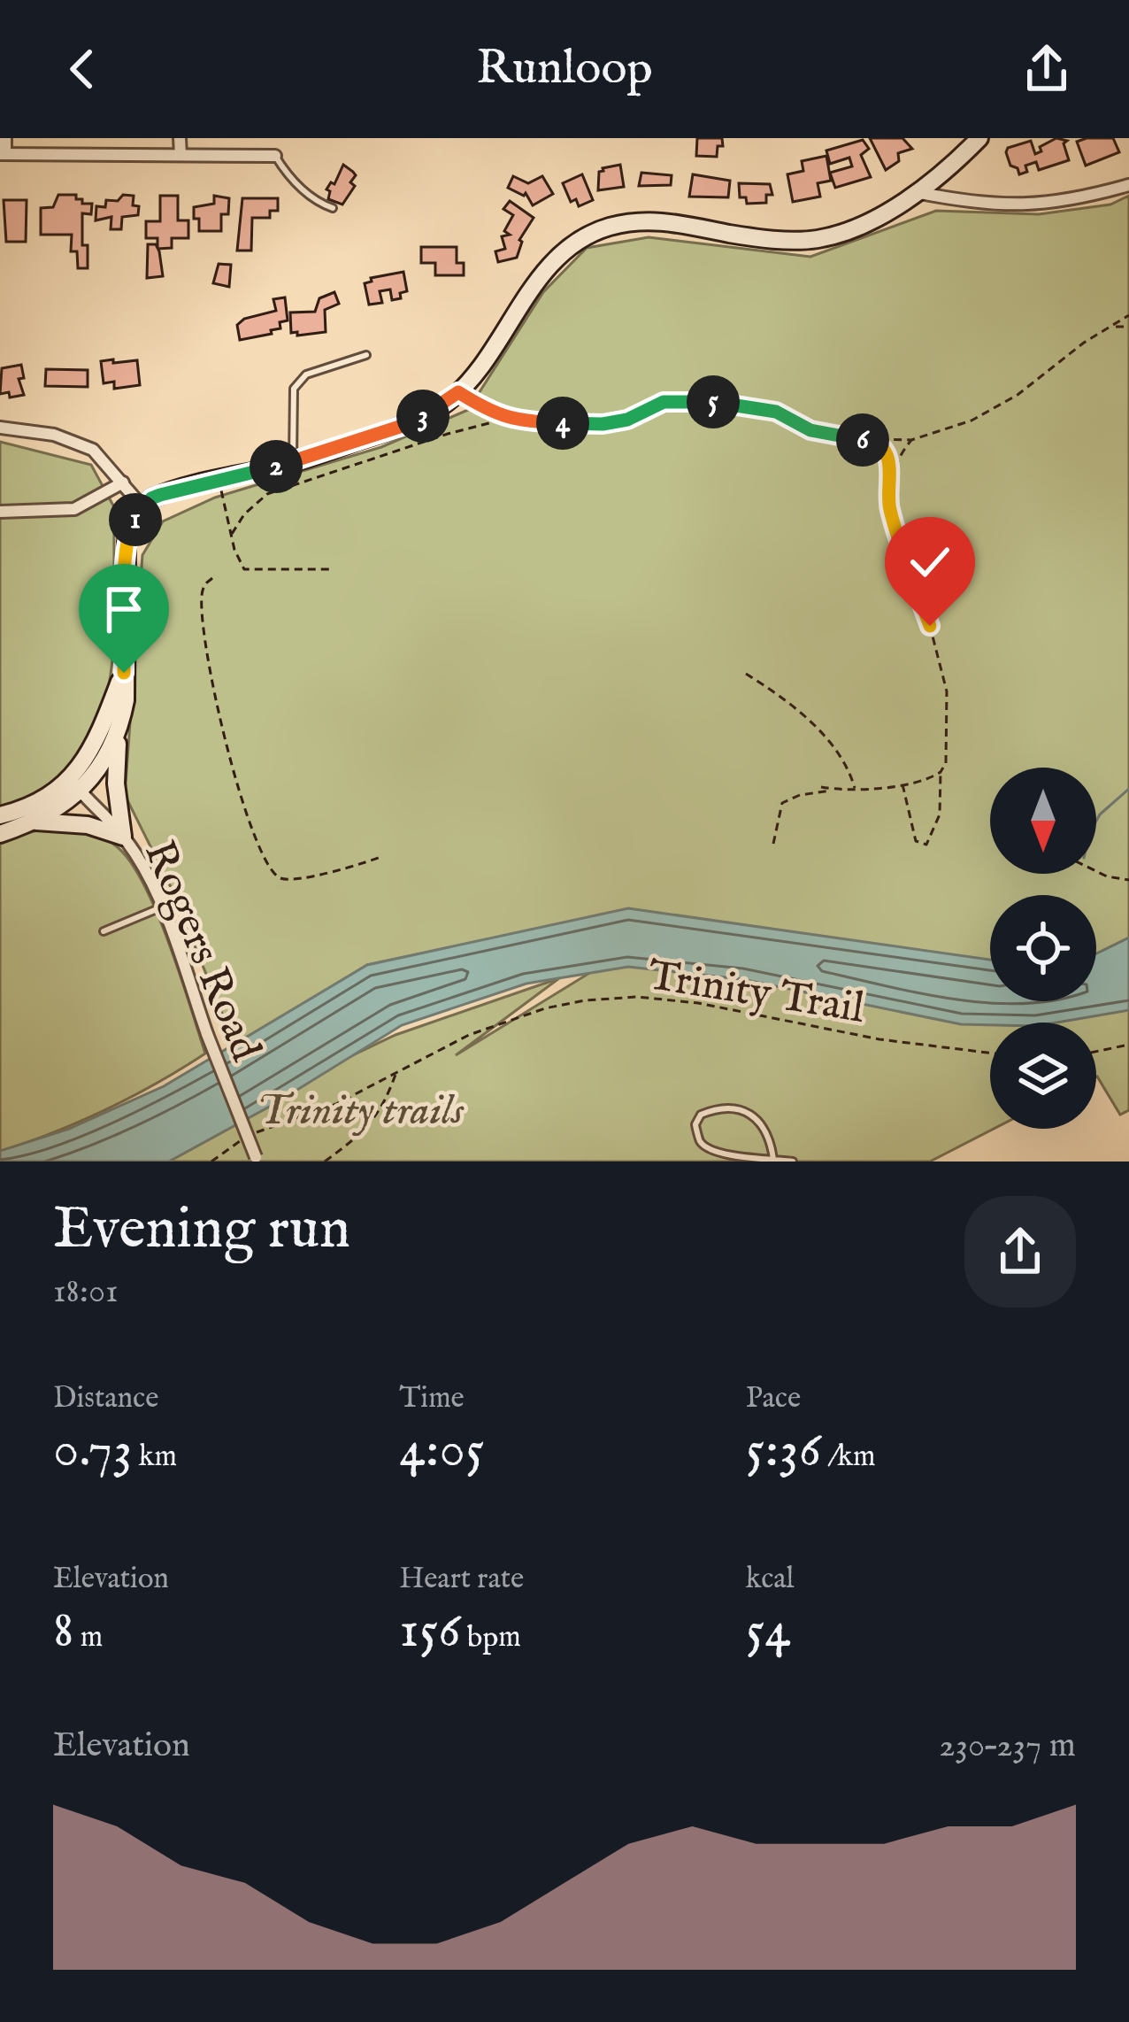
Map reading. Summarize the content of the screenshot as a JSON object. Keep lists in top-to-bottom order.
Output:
{
  "streets": {
    "street": ["Rogers Road"],
    "path": ["Trinity Trail"]
  },
  "parks": ["Trinity trails"],
  "north": "bottom",
  "page": {
    "header": "Runloop",
    "pins": [
      "5",
      "3",
      "4",
      "6",
      "2",
      "1"
    ],
    "heading": ["Evening run", "18:01"],
    "stats": [
      ["Distance", "0.73 km"],
      ["Time", "4:05"],
      ["Pace", "5:36 /km"],
      ["Elevation", "8 m"],
      ["Heart rate", "156 bpm"],
      ["kcal", "54"]
    ],
    "chart": ["Elevation", "230–237 m"]
  }
}
